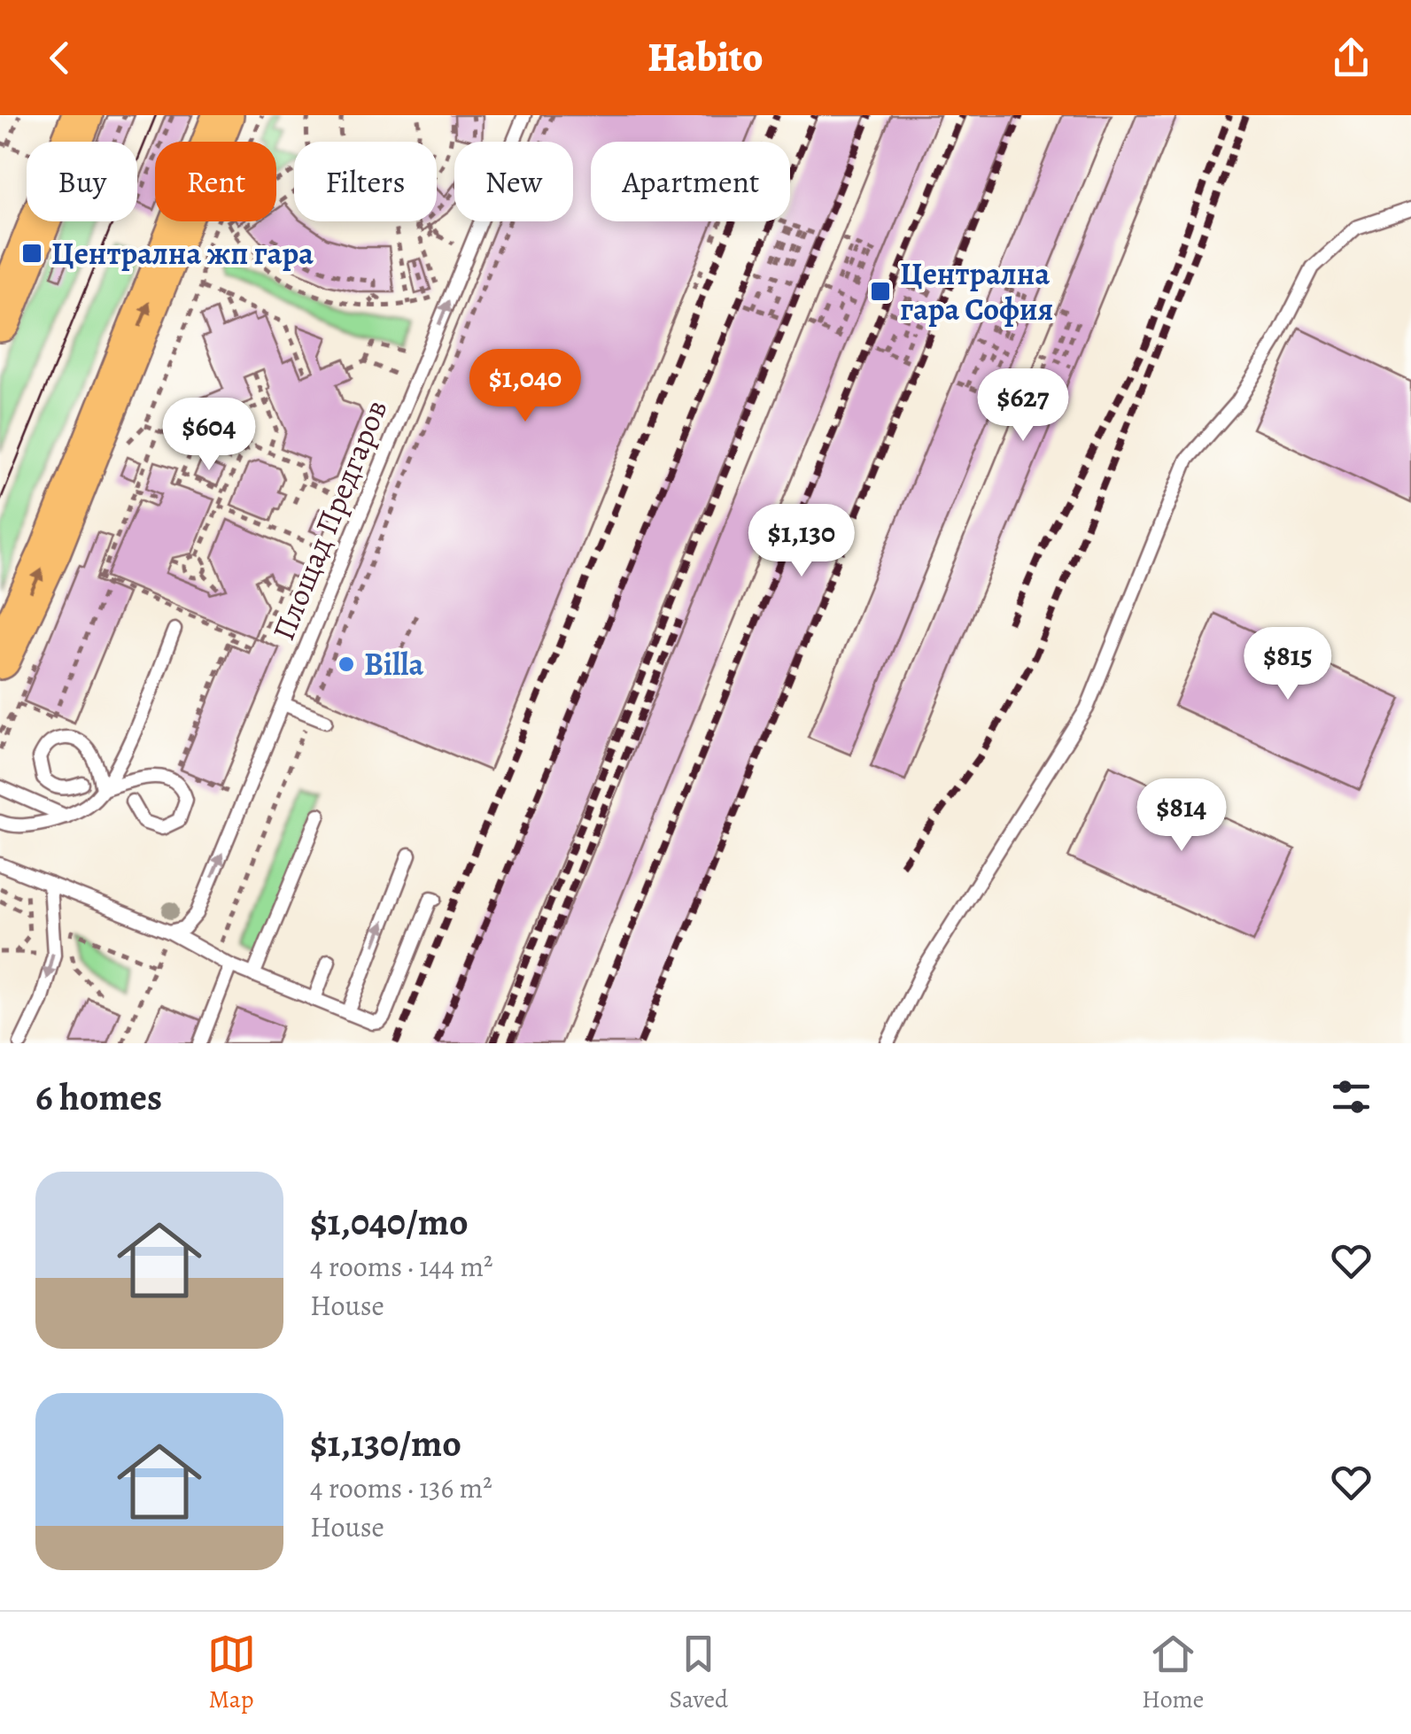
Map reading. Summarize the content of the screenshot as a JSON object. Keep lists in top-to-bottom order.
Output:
{
  "streets": {
    "lane": ["Площад Предгаров"]
  },
  "one_way": ["Площад Предгаров"],
  "places": {
    "transit": ["Централна жп гара", "Централна гара София"],
    "other": ["Billa"]
  },
  "page": {
    "header": "Habito",
    "chip": [
      "Buy",
      "Rent",
      "Filters",
      "New",
      "Apartment"
    ],
    "price": [
      "$1,040",
      "$627",
      "$604",
      "$1,130",
      "$815",
      "$814"
    ],
    "heading": "6 homes",
    "list": [
      {
        "name": "$1,040/mo",
        "note": "4 rooms · 144 m² · House"
      },
      {
        "name": "$1,130/mo",
        "note": "4 rooms · 136 m² · House"
      }
    ],
    "tabs": ["Map", "Saved", "Home"]
  }
}
